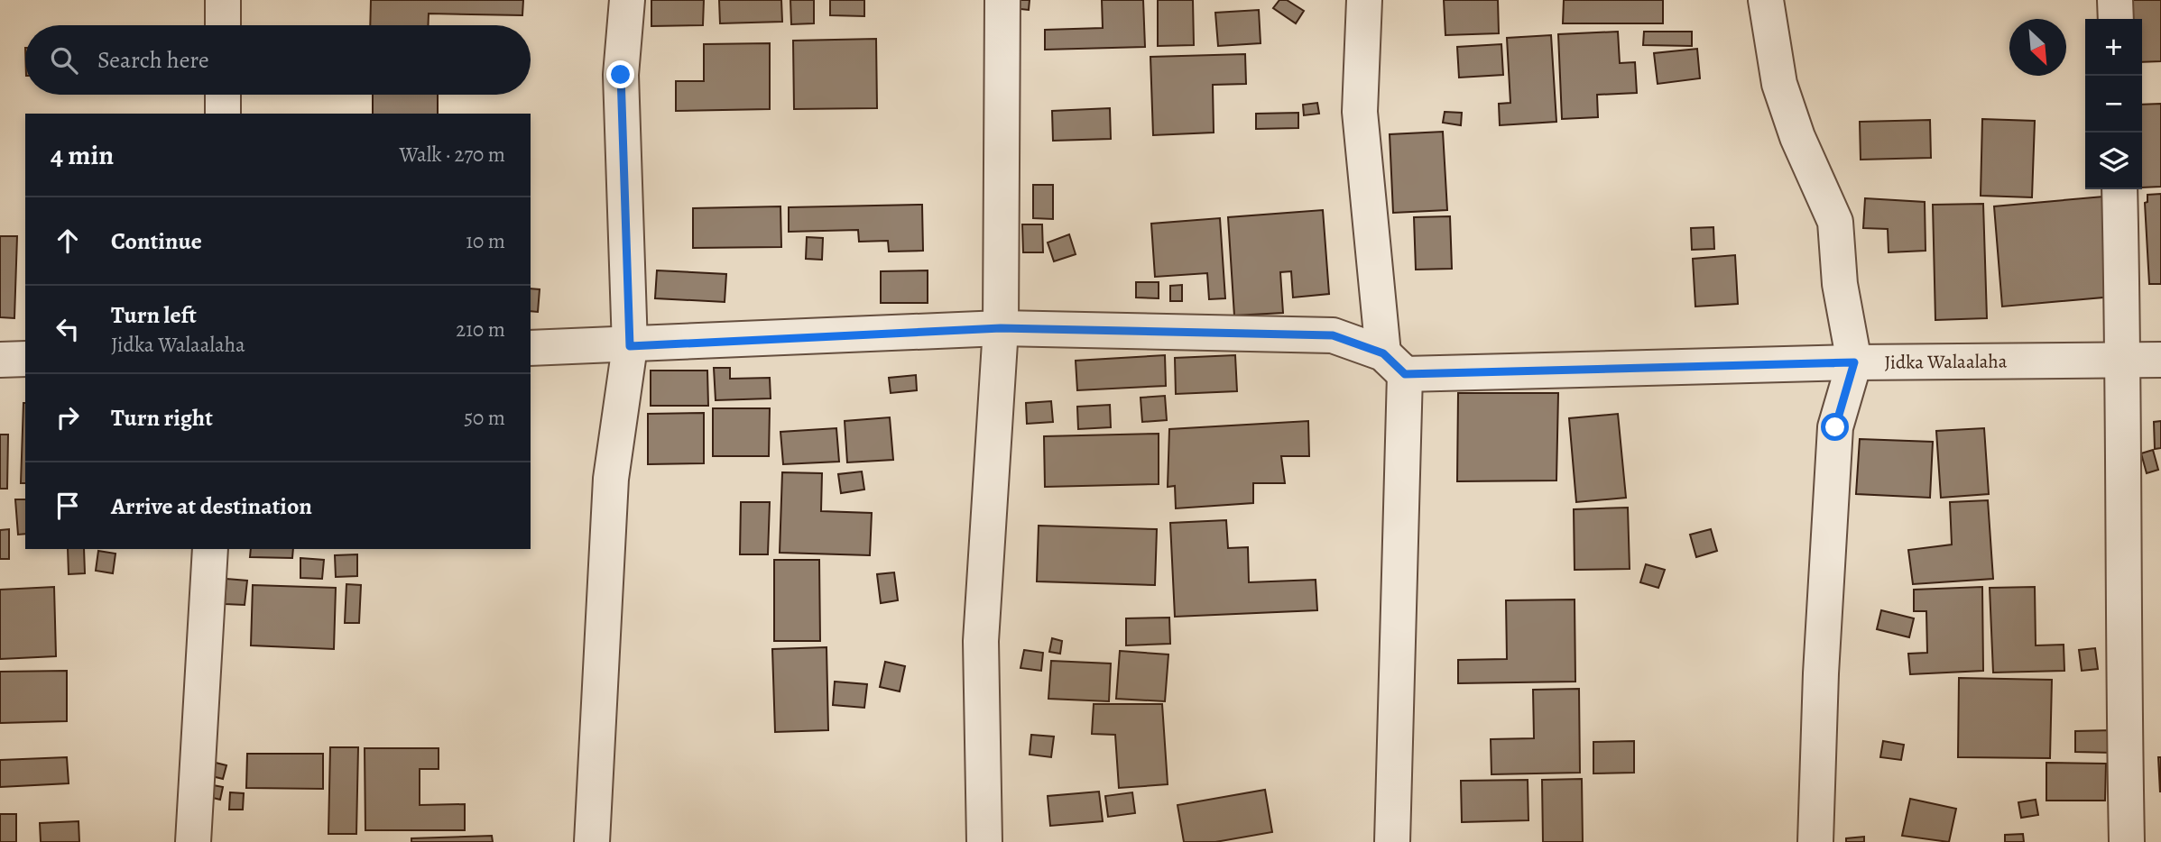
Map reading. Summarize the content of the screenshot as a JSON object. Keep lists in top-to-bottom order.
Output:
{
  "streets": {
    "street": ["Jidka Walaalaha"]
  },
  "north": "bottom right",
  "page": {
    "map_buttons": ["+", "−"],
    "search": "Search here",
    "heading": ["4 min", "Walk · 270 m"],
    "list": [
      ["Continue", "10 m"],
      ["Turn left", "Jidka Walaalaha", "210 m"],
      ["Turn right", "50 m"],
      "Arrive at destination"
    ]
  }
}
